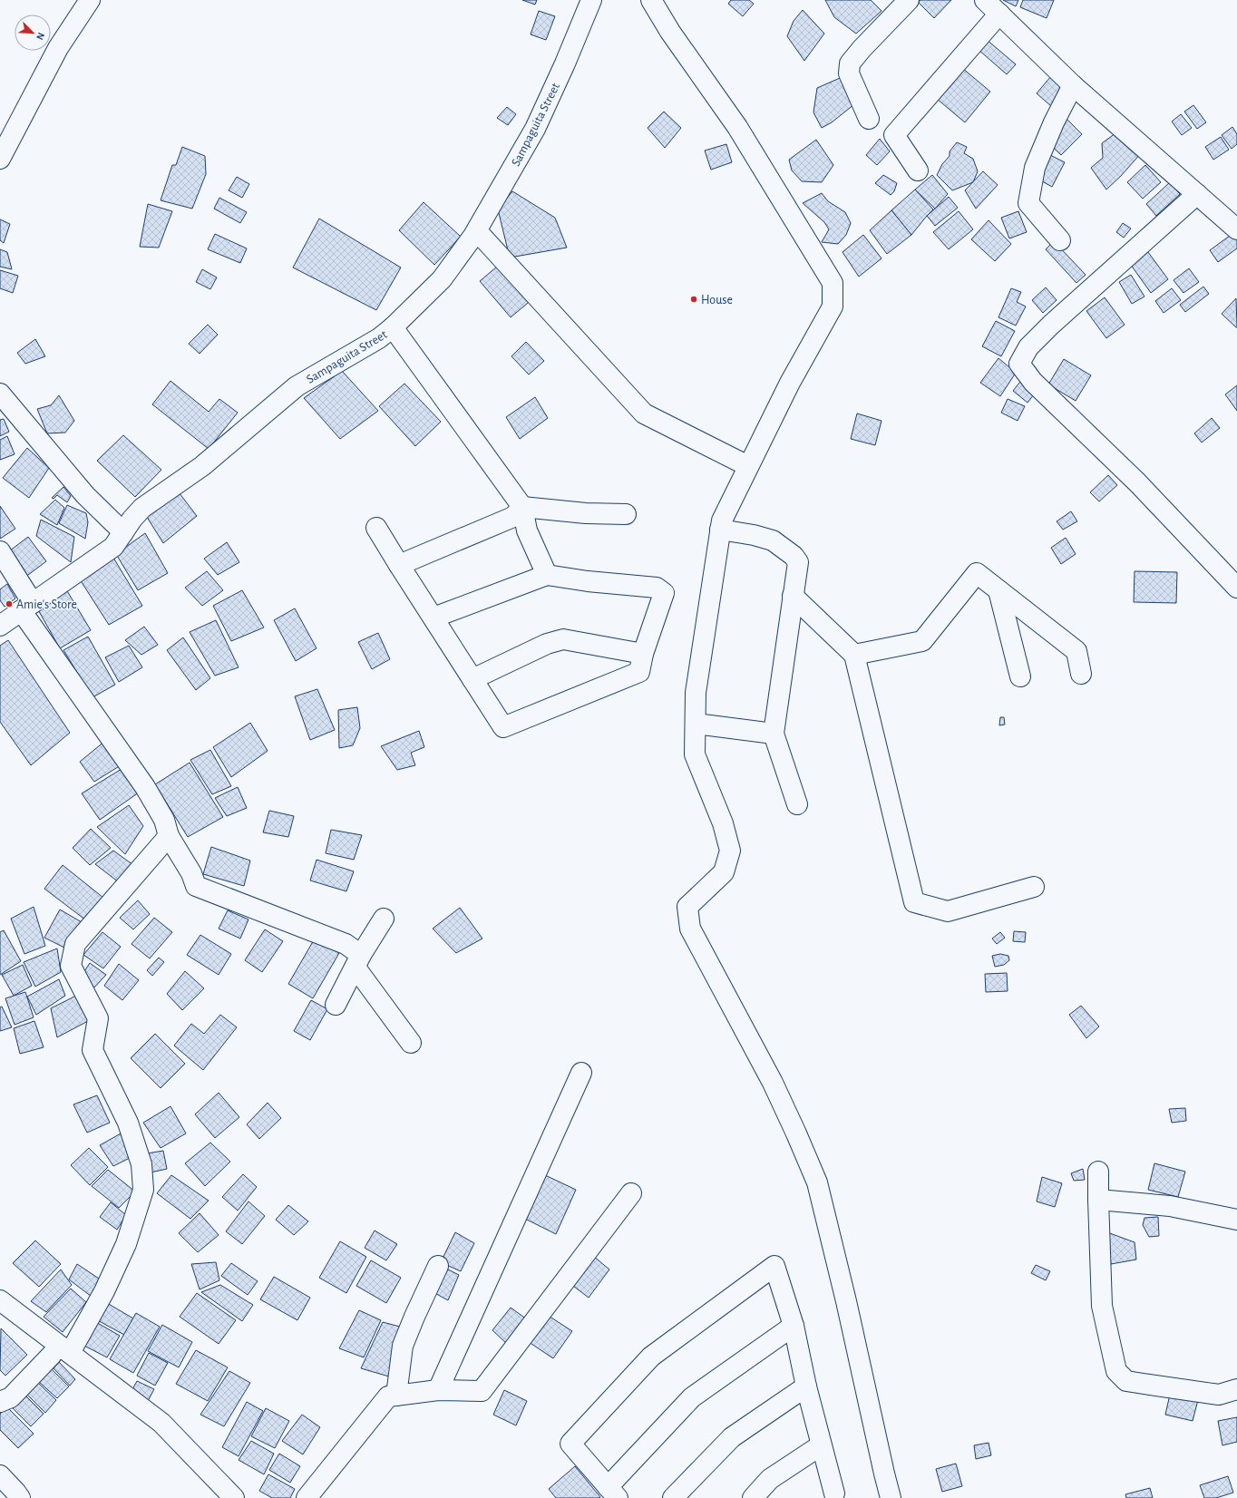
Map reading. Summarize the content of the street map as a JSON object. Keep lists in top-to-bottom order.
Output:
{
  "streets": {
    "street": ["Sampaguita Street"]
  },
  "places": ["House", "Amie's Store"],
  "north": "bottom right"
}
